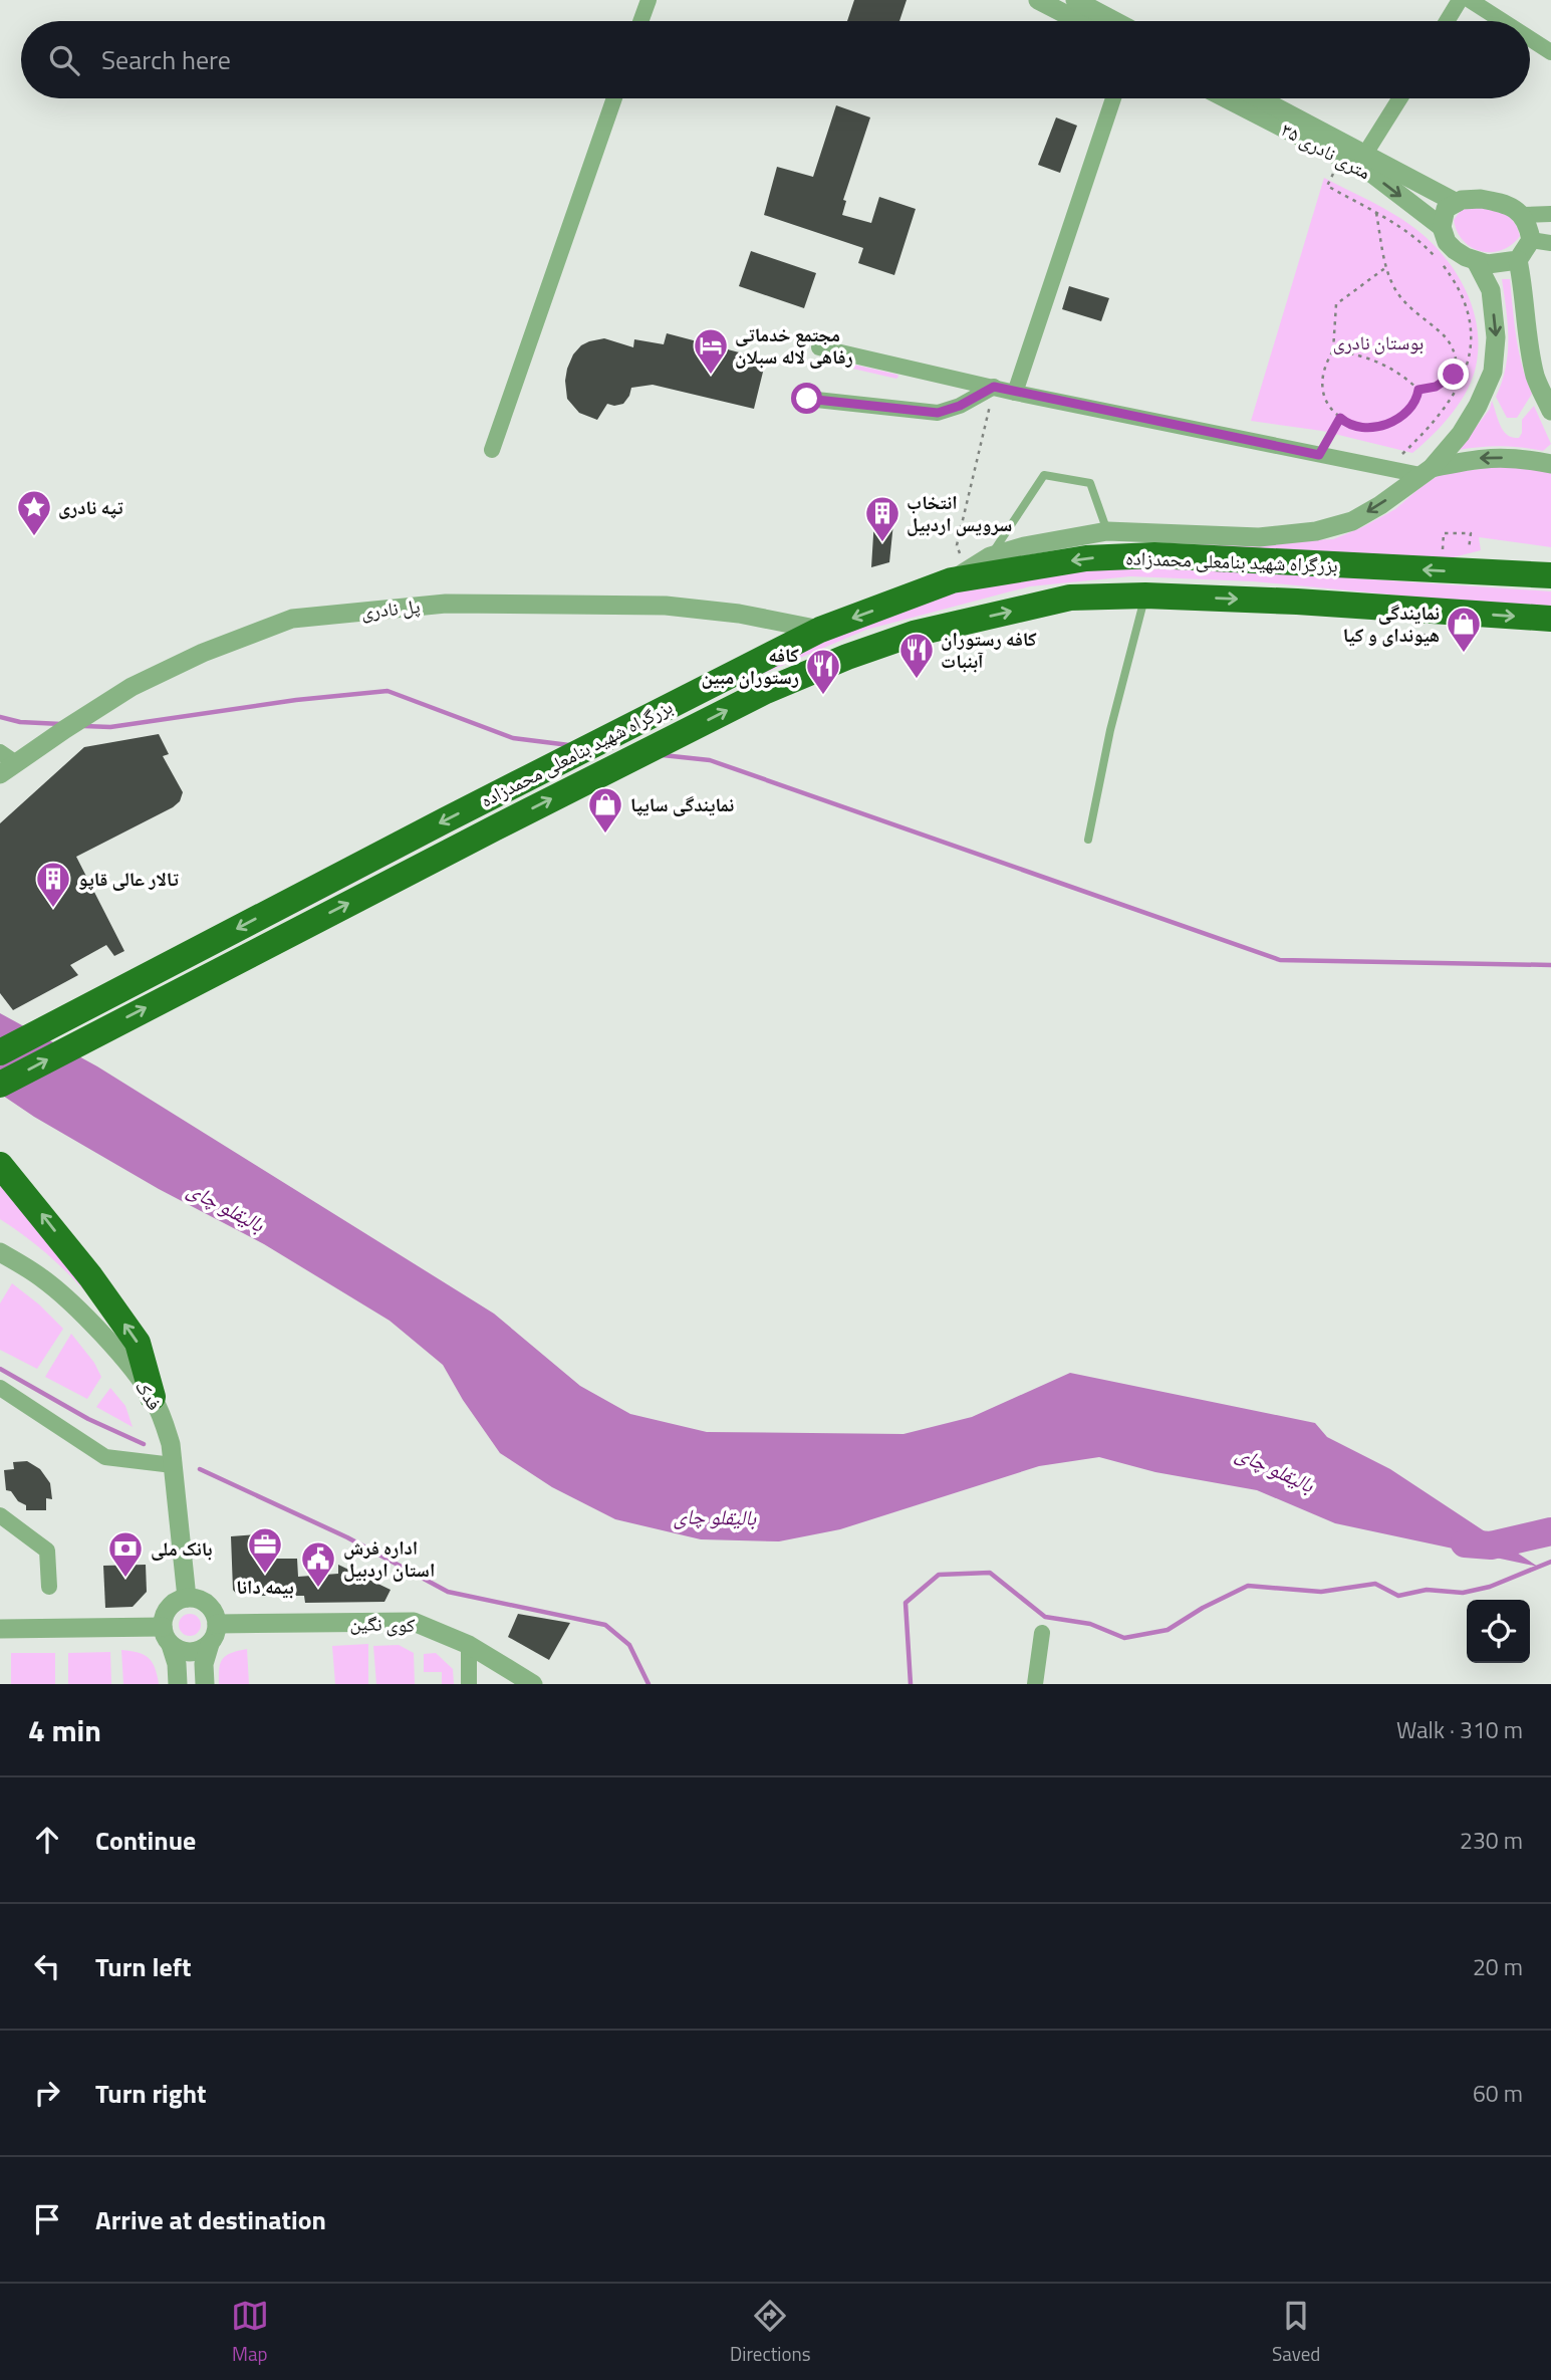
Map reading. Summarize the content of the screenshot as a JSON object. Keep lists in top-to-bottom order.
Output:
{
  "streets": {
    "highway": ["بزرگراه شهید بنامعلی محمدزاده"],
    "street": [
      "۳۵ متری نادری",
      "پل نادری",
      "فدک",
      "کوی نگین"
    ]
  },
  "crossings": [
    ["بزرگراه شهید بنامعلی محمدزاده", "پل نادری"],
    ["فدک", "کوی نگین"]
  ],
  "water": ["بالیقلو چای"],
  "parks": ["بوستان نادری"],
  "places": {
    "hotel": ["مجتمع خدماتی رفاهی لاله سبلان"],
    "place": ["تپه نادری"],
    "building": ["انتخاب سرویس اردبیل", "تالار عالی قاپو"],
    "shop": ["نمایندگی هیوندای و کیا", "نمایندگی سایپا"],
    "restaurant": ["کافه رستوران آبنبات", "کافه رستوران مبین"],
    "office": ["بیمه دانا"],
    "bank": ["بانک ملی"],
    "public building": ["اداره فرش استان اردبیل"]
  },
  "page": {
    "search": "Search here",
    "heading": ["4 min", "Walk · 310 m"],
    "list": [
      ["Continue", "230 m"],
      ["Turn left", "20 m"],
      ["Turn right", "60 m"],
      "Arrive at destination"
    ],
    "nav": ["Map", "Directions", "Saved"]
  }
}
